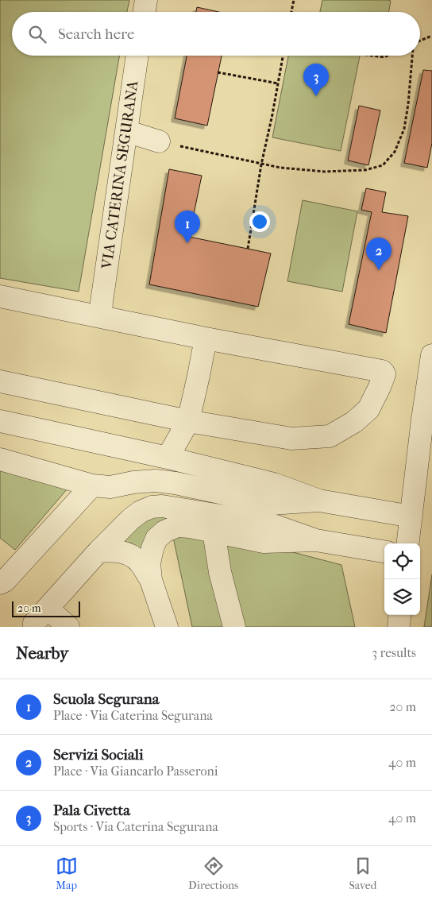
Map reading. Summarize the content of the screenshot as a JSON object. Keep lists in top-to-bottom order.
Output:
{
  "streets": {
    "street": ["VIA CATERINA SEGURANA"]
  },
  "scale_bar": "20 m",
  "page": {
    "search": "Search here",
    "pins": ["3", "1", "2"],
    "scale": "20 m",
    "heading": ["Nearby", "3 results"],
    "list": [
      {
        "mark": "1",
        "name": "Scuola Segurana",
        "note": "Place · Via Caterina Segurana",
        "value": "20 m"
      },
      {
        "mark": "2",
        "name": "Servizi Sociali",
        "note": "Place · Via Giancarlo Passeroni",
        "value": "40 m"
      },
      {
        "mark": "3",
        "name": "Pala Civetta",
        "note": "Sports · Via Caterina Segurana",
        "value": "40 m"
      }
    ],
    "nav": ["Map", "Directions", "Saved"]
  }
}
